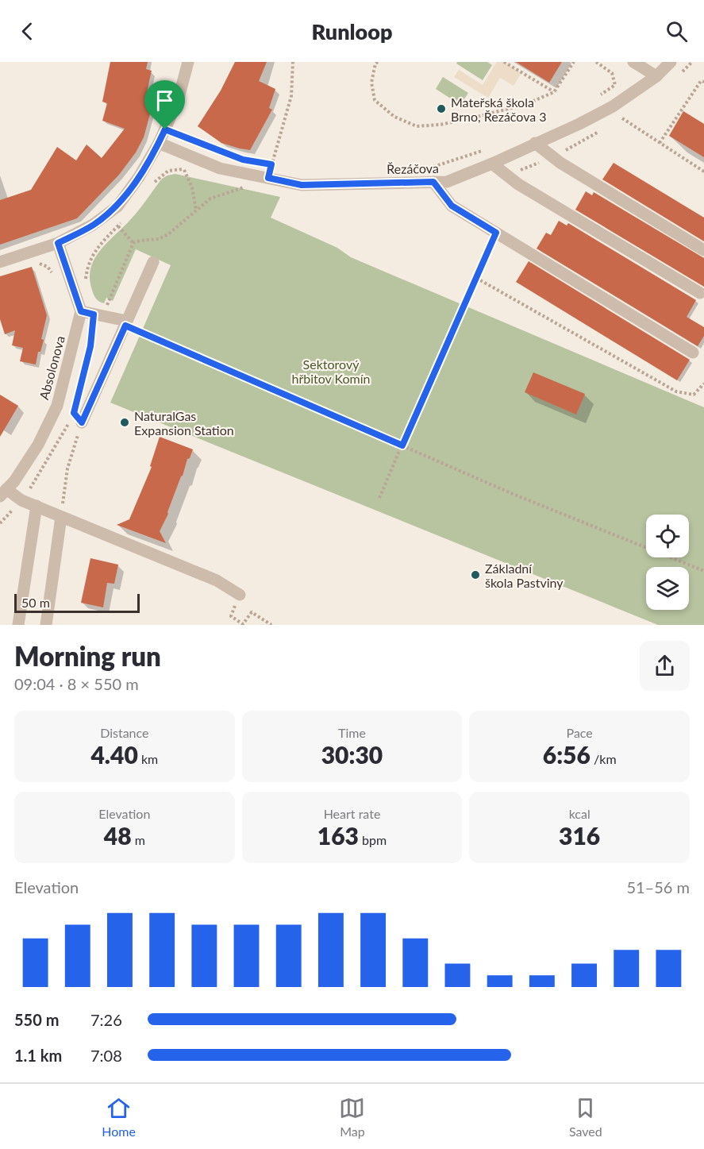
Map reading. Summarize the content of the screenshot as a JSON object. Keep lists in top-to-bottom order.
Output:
{
  "streets": {
    "street": ["Řezáčova", "Absolonova"]
  },
  "parks": ["Sektorový hřbitov Komín"],
  "places": ["Mateřská škola Brno, Řezáčova 3", "NaturalGas Expansion Station", "Základní škola Pastviny"],
  "scale_bar": "50 m",
  "page": {
    "header": "Runloop",
    "scale": "50 m",
    "heading": ["Morning run", "09:04 · 8 × 550 m"],
    "stats": [
      ["Distance", "4.40 km"],
      ["Time", "30:30"],
      ["Pace", "6:56 /km"],
      ["Elevation", "48 m"],
      ["Heart rate", "163 bpm"],
      ["kcal", "316"]
    ],
    "chart": ["Elevation", "51–56 m"],
    "list": [
      {
        "name": "550 m",
        "note": "7:26"
      },
      {
        "name": "1.1 km",
        "note": "7:08"
      }
    ],
    "tabs": ["Home", "Map", "Saved"]
  }
}
